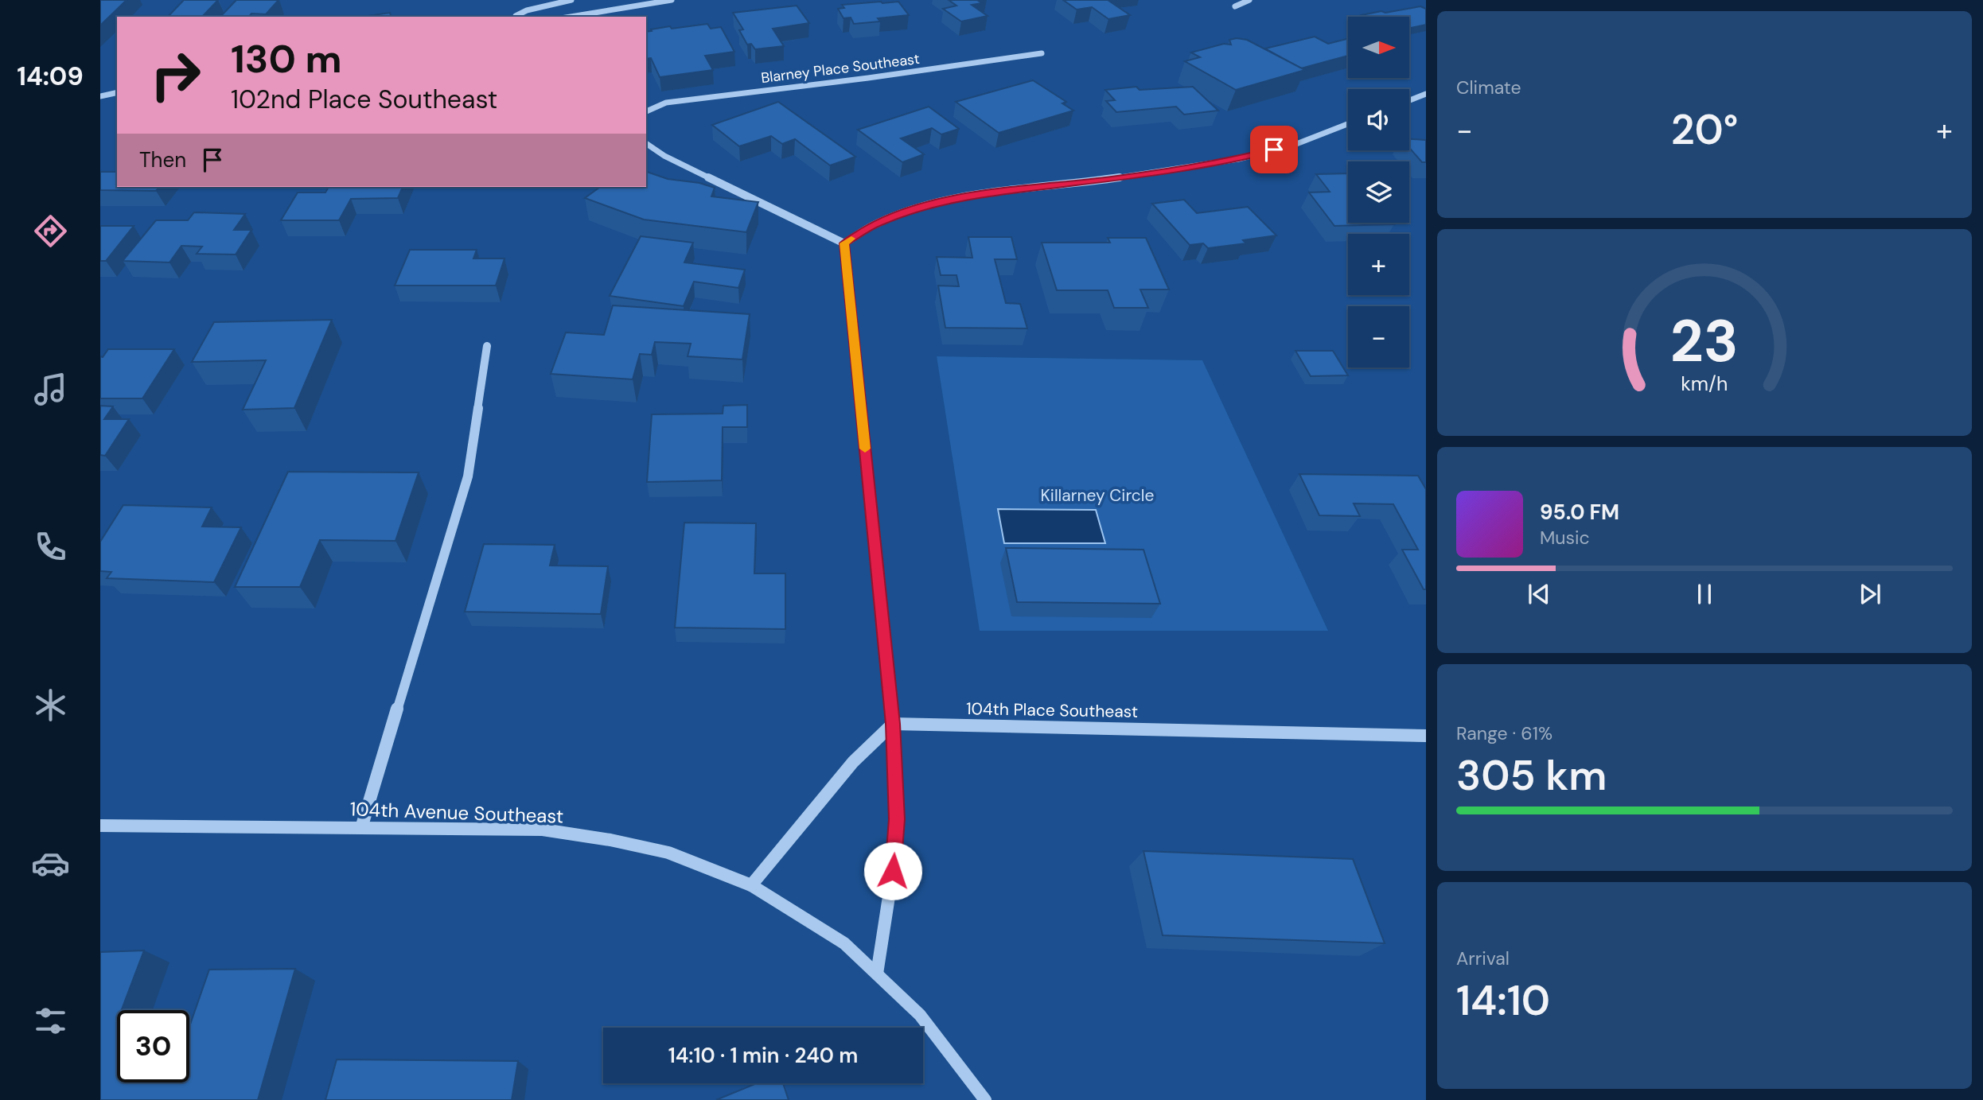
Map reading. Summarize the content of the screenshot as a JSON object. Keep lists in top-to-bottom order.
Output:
{
  "streets": {
    "street": ["Blarney Place Southeast", "104th Place Southeast", "104th Avenue Southeast"]
  },
  "parks": ["Killarney Circle"],
  "north": "right",
  "page": {
    "tabs": "14:09",
    "tile": [
      "Climate",
      ["Range · 61%", "305 km"],
      ["Arrival", "14:10"]
    ],
    "map_buttons": ["+", "−"],
    "turn": ["130 m", "102nd Place Southeast"],
    "heat": ["−", "20°", "+"],
    "then": "Then",
    "song": ["95.0 FM", "Music"],
    "limit": "30",
    "trip": "14:10 · 1 min · 240 m",
    "gauge": ["23", "km/h"]
  }
}
